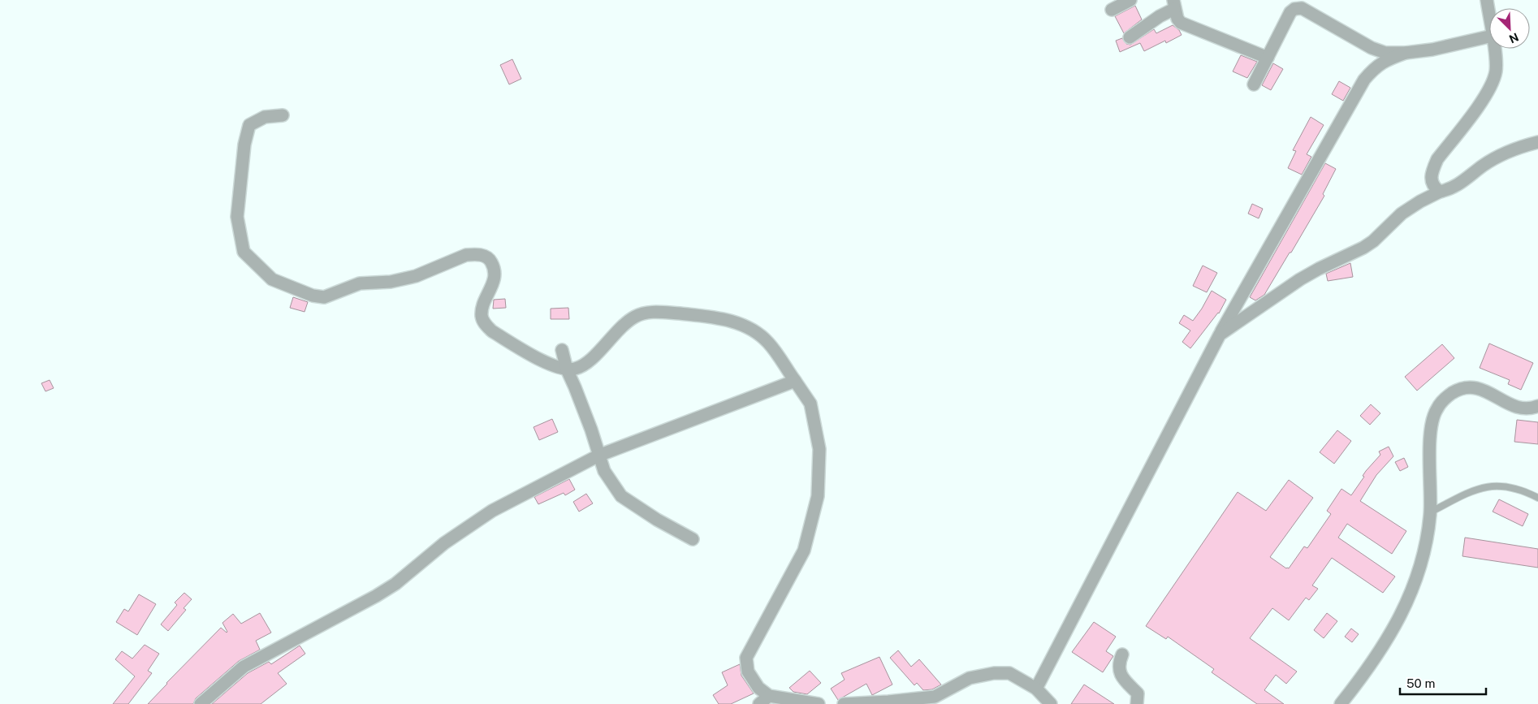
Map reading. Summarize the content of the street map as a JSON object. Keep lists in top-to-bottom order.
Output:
{
  "scale_bar": "50 m",
  "north": "bottom right"
}
